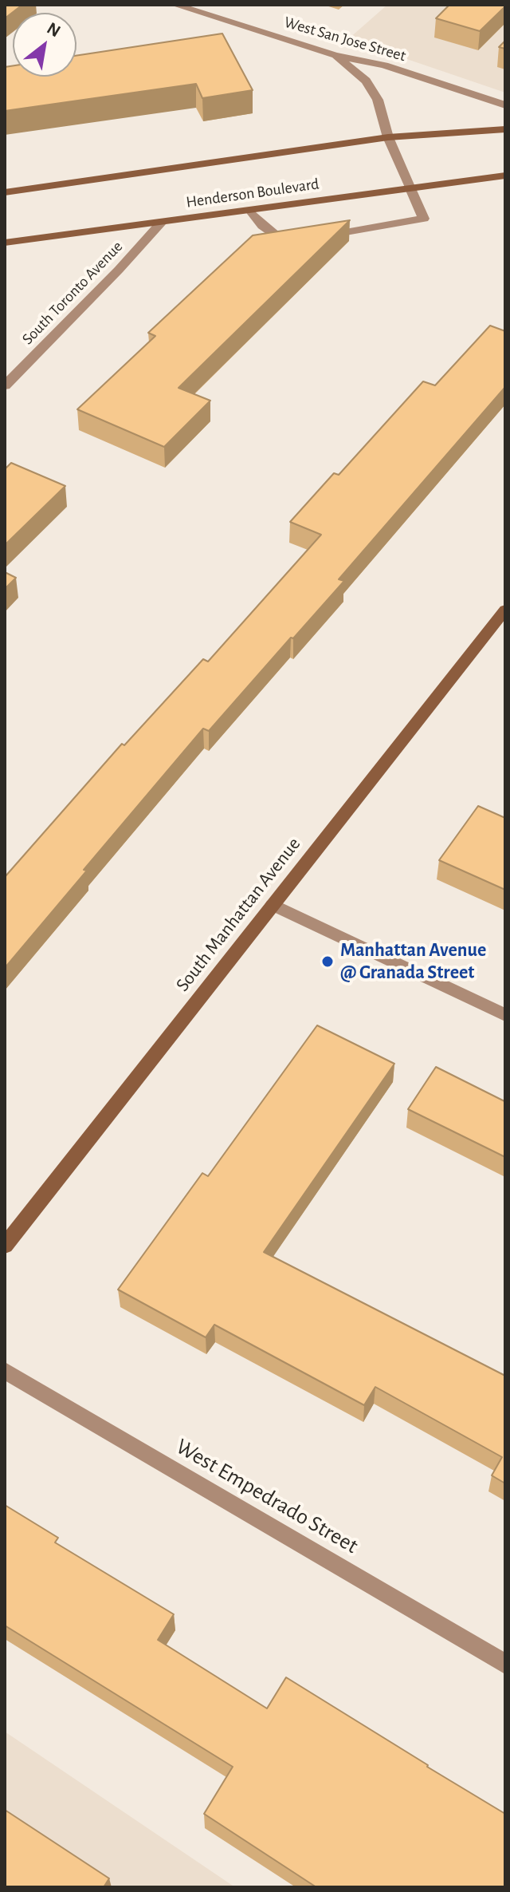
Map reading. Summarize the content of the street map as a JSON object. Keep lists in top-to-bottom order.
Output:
{
  "streets": {
    "street": [
      "West San Jose Street",
      "Henderson Boulevard",
      "South Toronto Avenue",
      "South Manhattan Avenue",
      "West Empedrado Street"
    ]
  },
  "crossings": [
    ["Henderson Boulevard", "South Toronto Avenue"]
  ],
  "places": ["Manhattan Avenue @ Granada Street"],
  "north": "top right"
}
